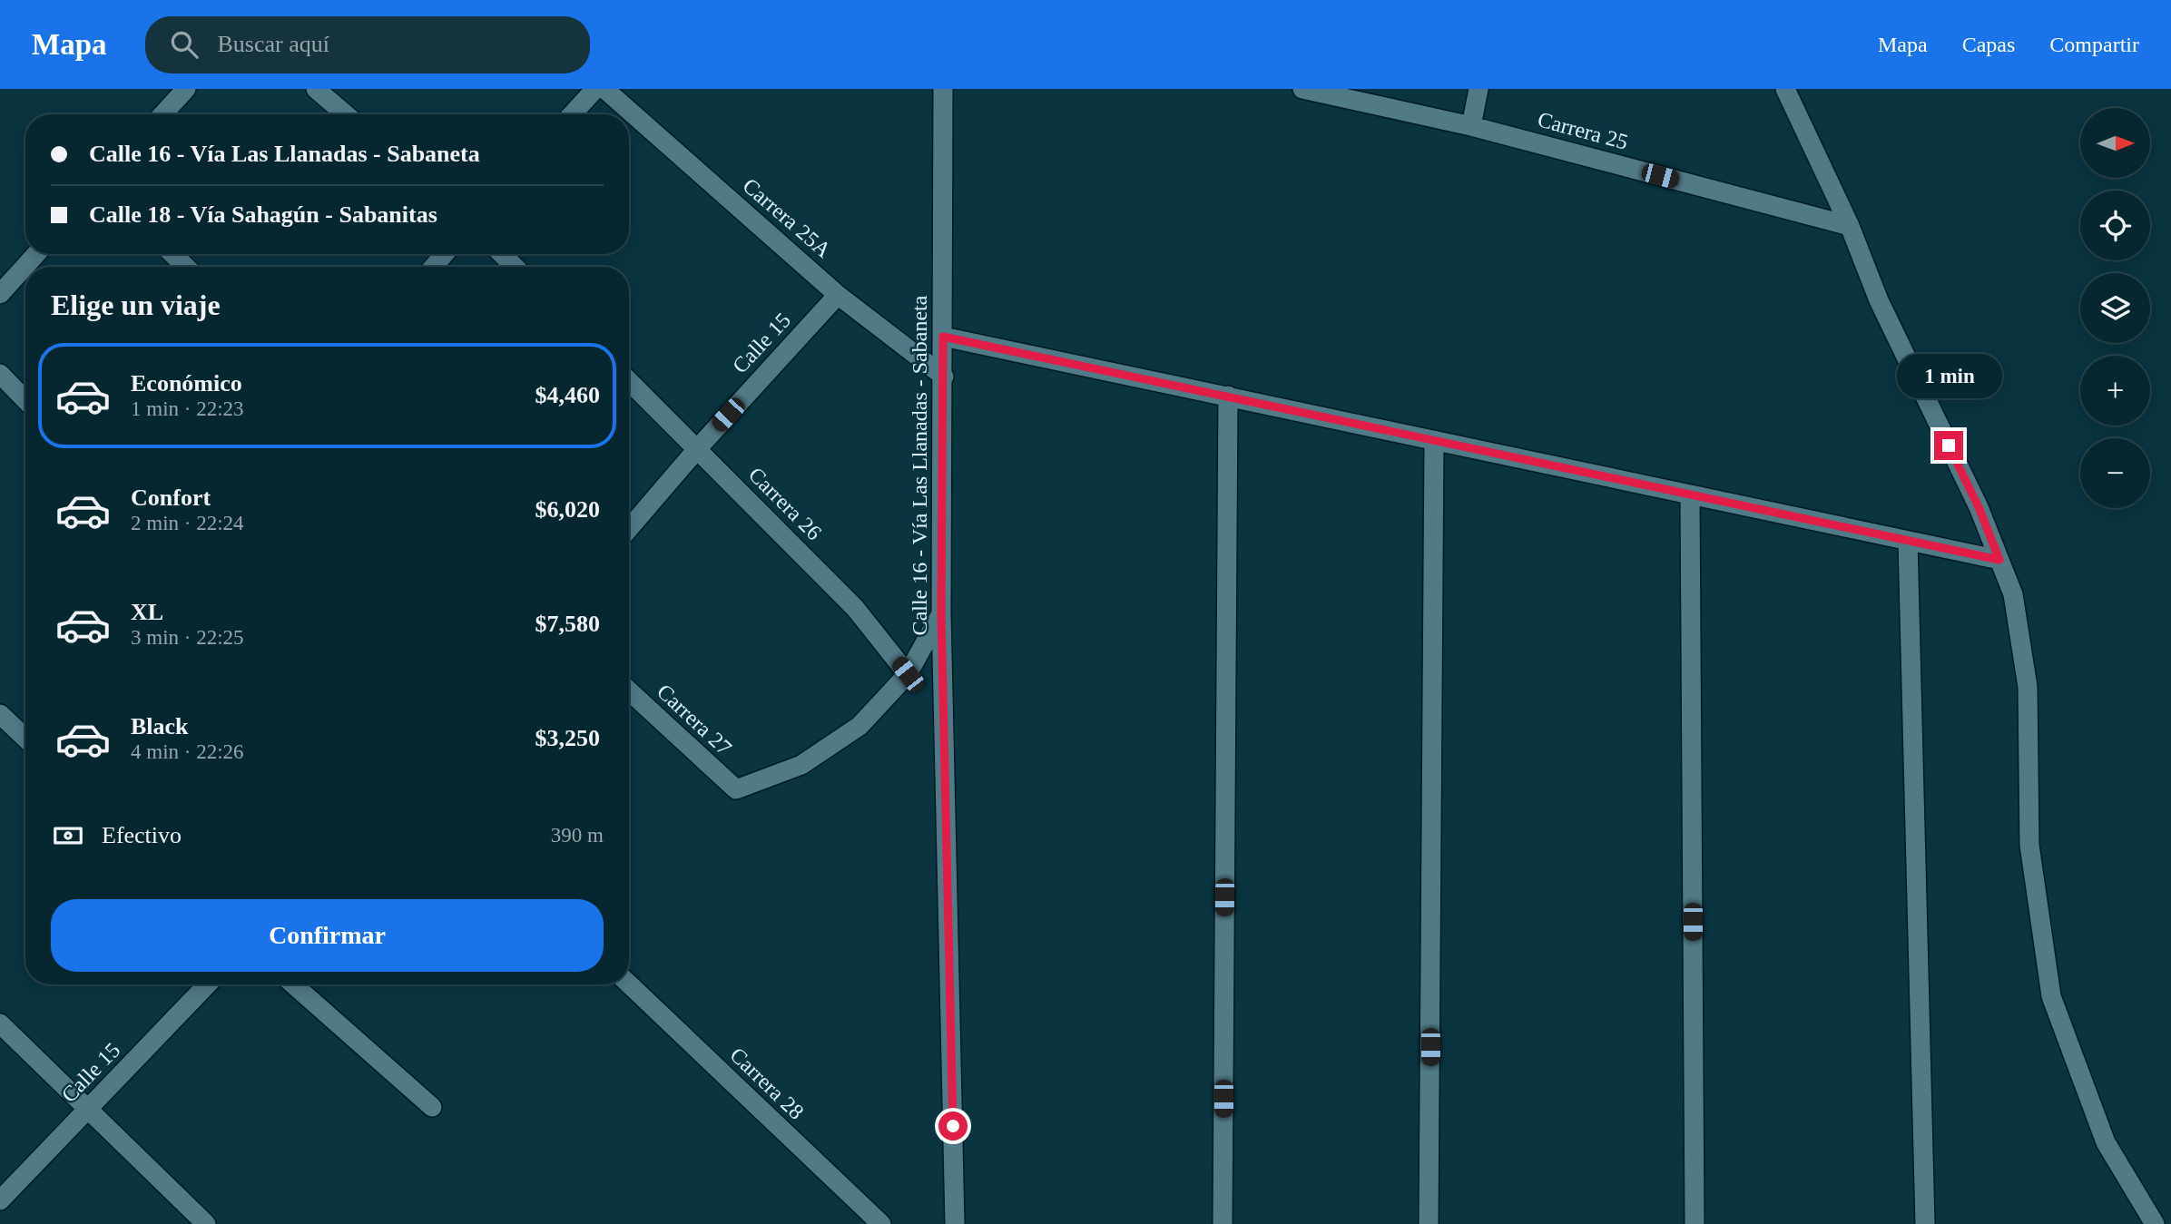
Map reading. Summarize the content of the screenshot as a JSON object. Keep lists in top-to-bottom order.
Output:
{
  "streets": {
    "street": [
      "Carrera 25",
      "Carrera 25A",
      "Calle 15",
      "Calle 16 - Vía Las Llanadas - Sabaneta",
      "Carrera 26",
      "Carrera 27",
      "Carrera 28"
    ]
  },
  "crossings": [
    ["Carrera 25A", "Calle 15"],
    ["Carrera 25A", "Calle 16 - Vía Las Llanadas - Sabaneta"],
    ["Calle 15", "Carrera 26"],
    ["Carrera 26", "Carrera 27"]
  ],
  "north": "right",
  "page": {
    "header": "Mapa",
    "search": "Buscar aquí",
    "nav": ["Mapa", "Capas", "Compartir"],
    "map_buttons": ["+", "−"],
    "banner": ["Calle 16 - Vía Las Llanadas - Sabaneta", "Calle 18 - Vía Sahagún - Sabanitas"],
    "heading": "Elige un viaje",
    "list": [
      {
        "name": "Económico",
        "note": "1 min · 22:23",
        "value": "$4,460"
      },
      {
        "name": "Confort",
        "note": "2 min · 22:24",
        "value": "$6,020"
      },
      {
        "name": "XL",
        "note": "3 min · 22:25",
        "value": "$7,580"
      },
      {
        "name": "Black",
        "note": "4 min · 22:26",
        "value": "$3,250"
      }
    ],
    "bubble": "1 min",
    "pay": ["Efectivo", "390 m"],
    "buttons": "Confirmar"
  }
}
